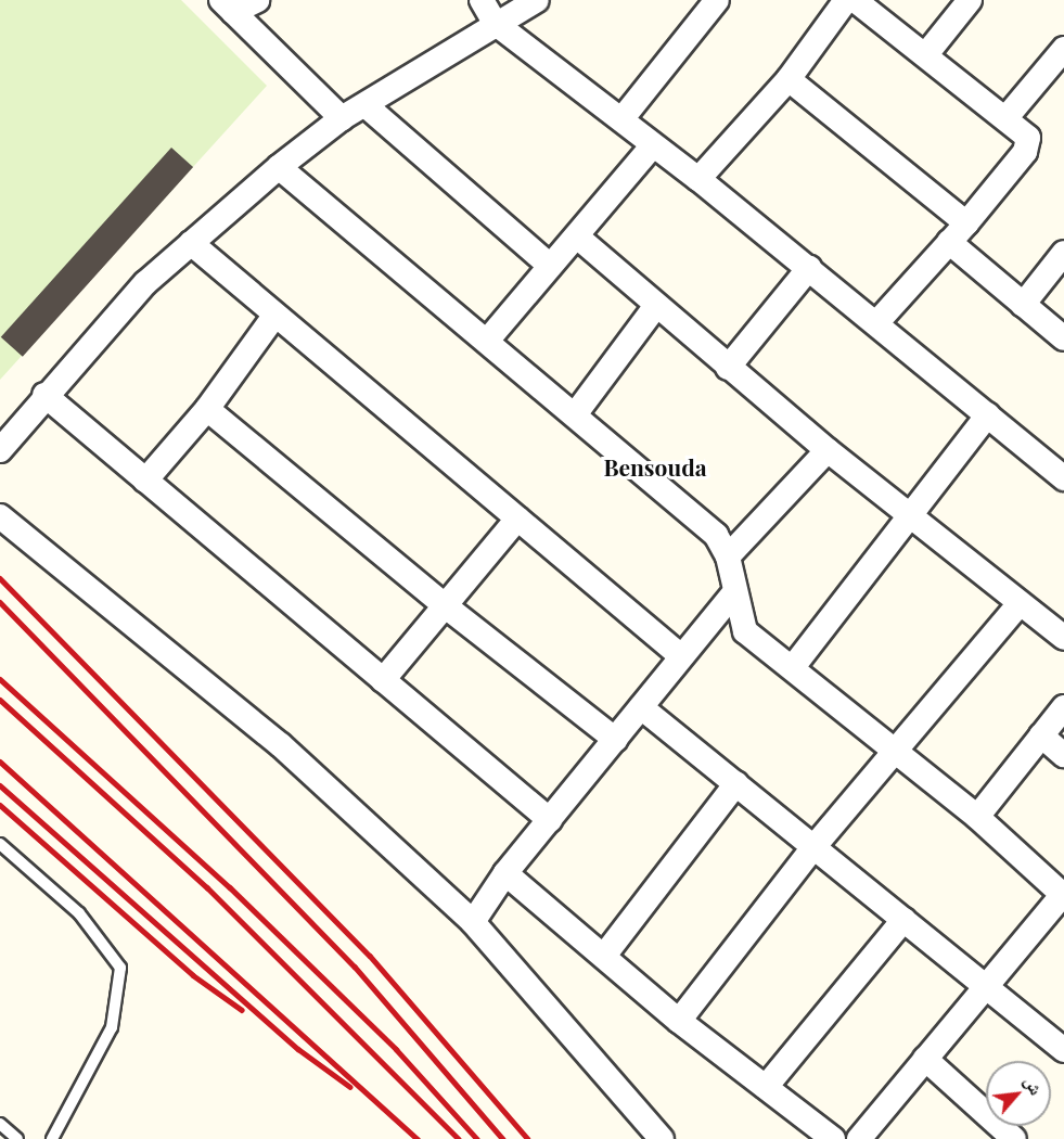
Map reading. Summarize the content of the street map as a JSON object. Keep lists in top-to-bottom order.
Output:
{
  "districts": ["Bensouda"],
  "north": "top right"
}
